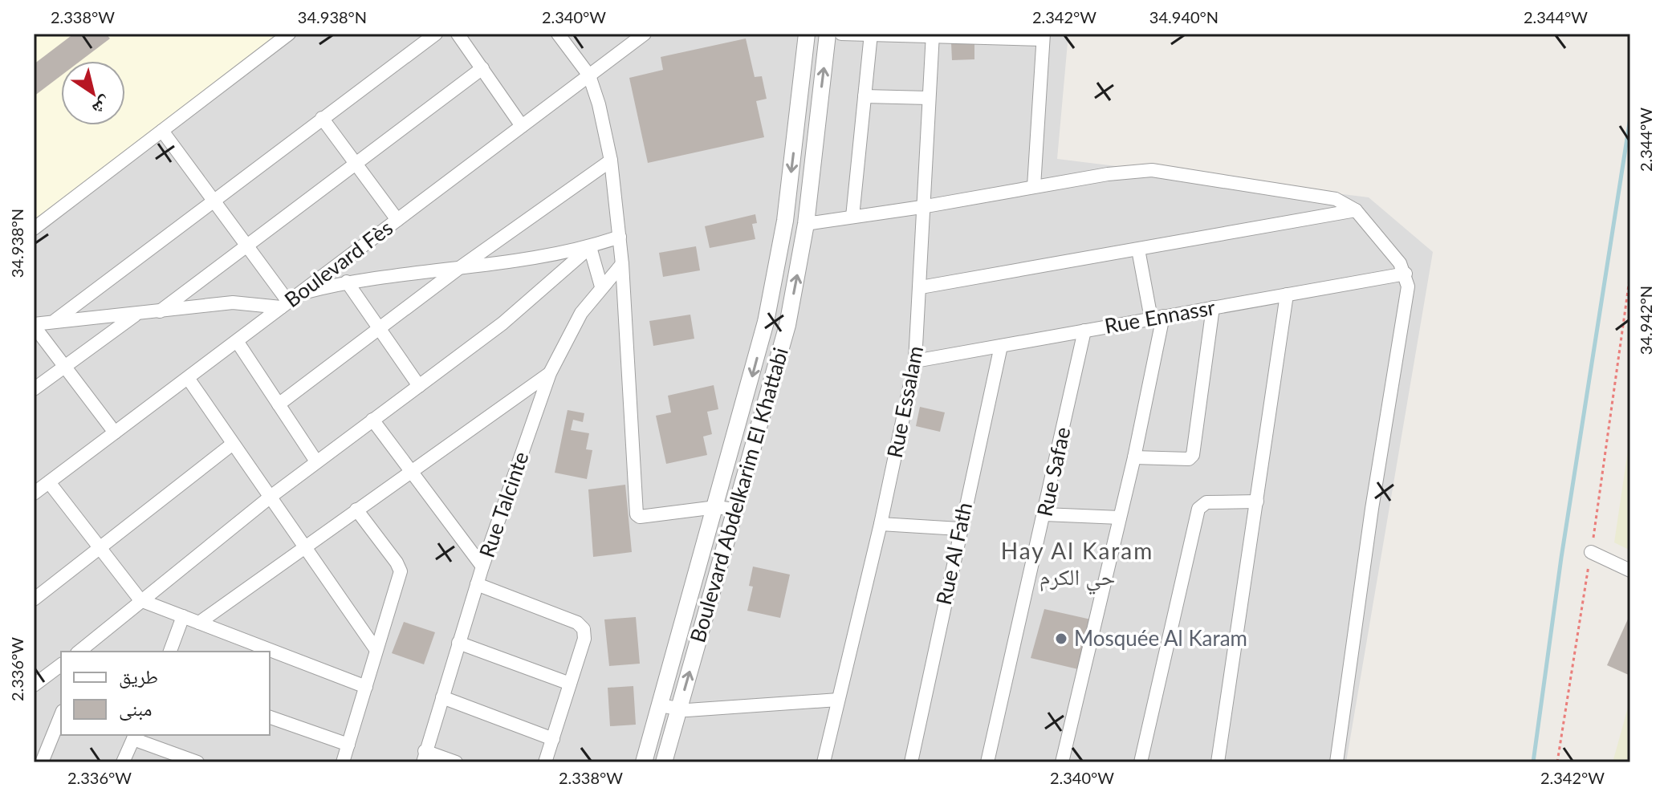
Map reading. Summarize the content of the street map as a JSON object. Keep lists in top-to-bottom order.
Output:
{
  "streets": {
    "street": [
      "Boulevard Fès",
      "Rue Ennassr",
      "Rue Essalam",
      "Rue Safae",
      "Boulevard Abdelkarim El Khattabi",
      "Rue Talcinte",
      "Rue Al Fath"
    ]
  },
  "crossings": [
    ["Rue Ennassr", "Rue Essalam"],
    ["Rue Ennassr", "Rue Safae"],
    ["Rue Ennassr", "Rue Al Fath"]
  ],
  "districts": ["Hay Al Karam حي الكرم"],
  "places": ["Mosquée Al Karam"],
  "legend": ["طريق", "مبنى"],
  "north": "bottom right",
  "coordinates": [
    "2.338°W",
    "34.938°N",
    "2.340°W",
    "2.342°W",
    "34.940°N",
    "2.344°W",
    "34.942°N",
    "2.336°W"
  ]
}
